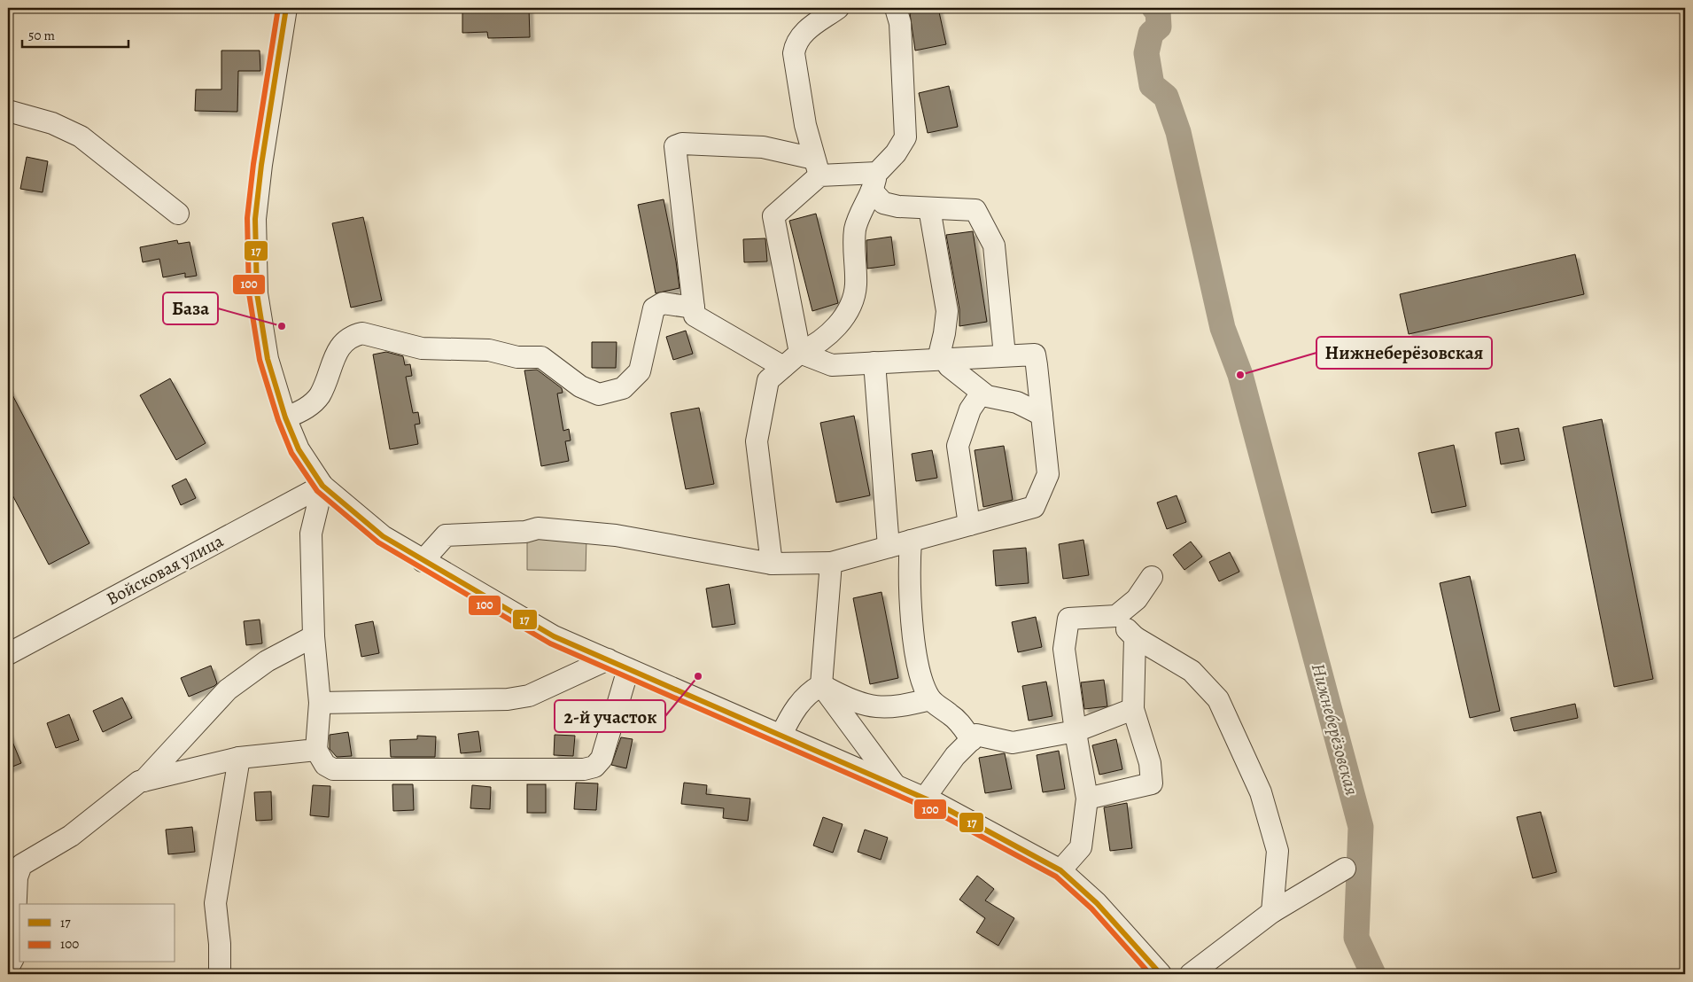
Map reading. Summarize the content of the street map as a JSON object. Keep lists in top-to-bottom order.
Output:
{
  "streets": {
    "street": ["Войсковая улица"]
  },
  "water": ["Нижнеберёзовская"],
  "places": ["База", "Нижнеберёзовская", "2-й участок"],
  "lines": ["transit line 17", "transit line 100"],
  "legend": ["17", "100"],
  "scale_bar": "50 m"
}
